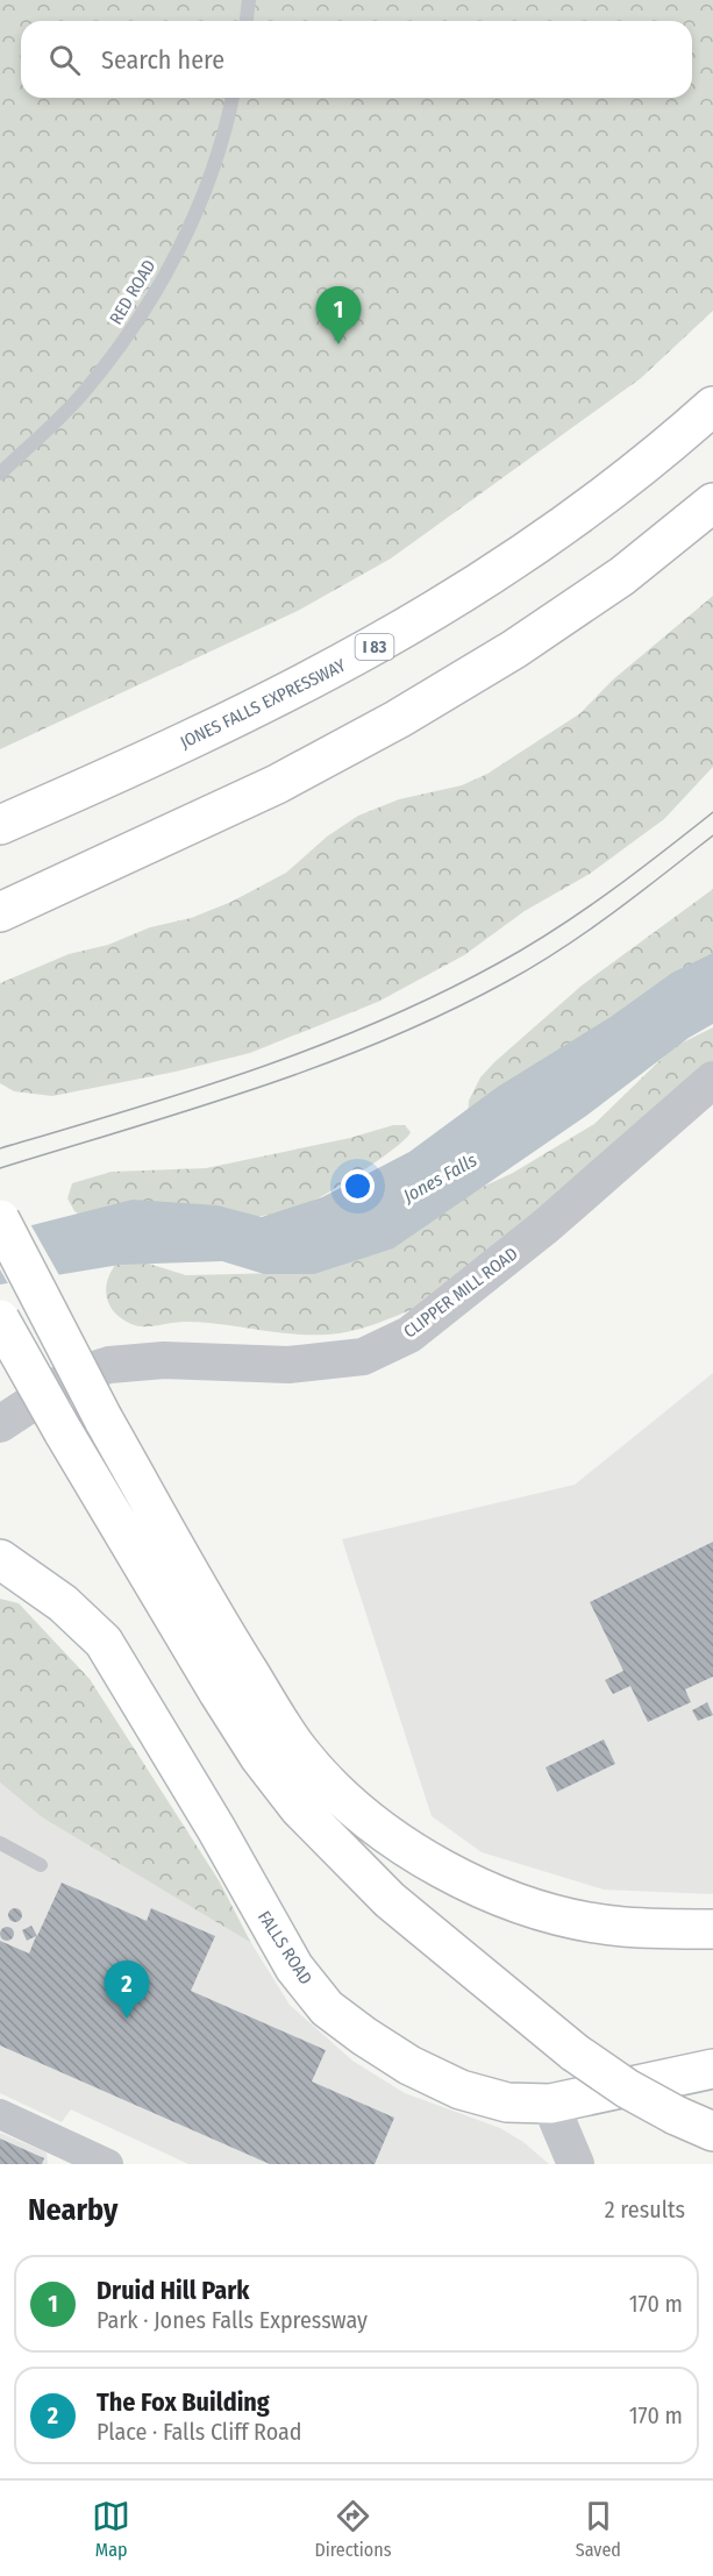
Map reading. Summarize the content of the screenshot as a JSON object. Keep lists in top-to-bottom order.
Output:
{
  "streets": {
    "main road": ["I 83", "JONES FALLS EXPRESSWAY", "FALLS ROAD"],
    "street": ["CLIPPER MILL ROAD"],
    "lane": ["RED ROAD"]
  },
  "water": ["Jones Falls"],
  "page": {
    "search": "Search here",
    "pins": ["1", "2"],
    "heading": ["Nearby", "2 results"],
    "list": [
      {
        "mark": "1",
        "name": "Druid Hill Park",
        "note": "Park · Jones Falls Expressway",
        "value": "170 m"
      },
      {
        "mark": "2",
        "name": "The Fox Building",
        "note": "Place · Falls Cliff Road",
        "value": "170 m"
      }
    ],
    "nav": ["Map", "Directions", "Saved"]
  }
}
